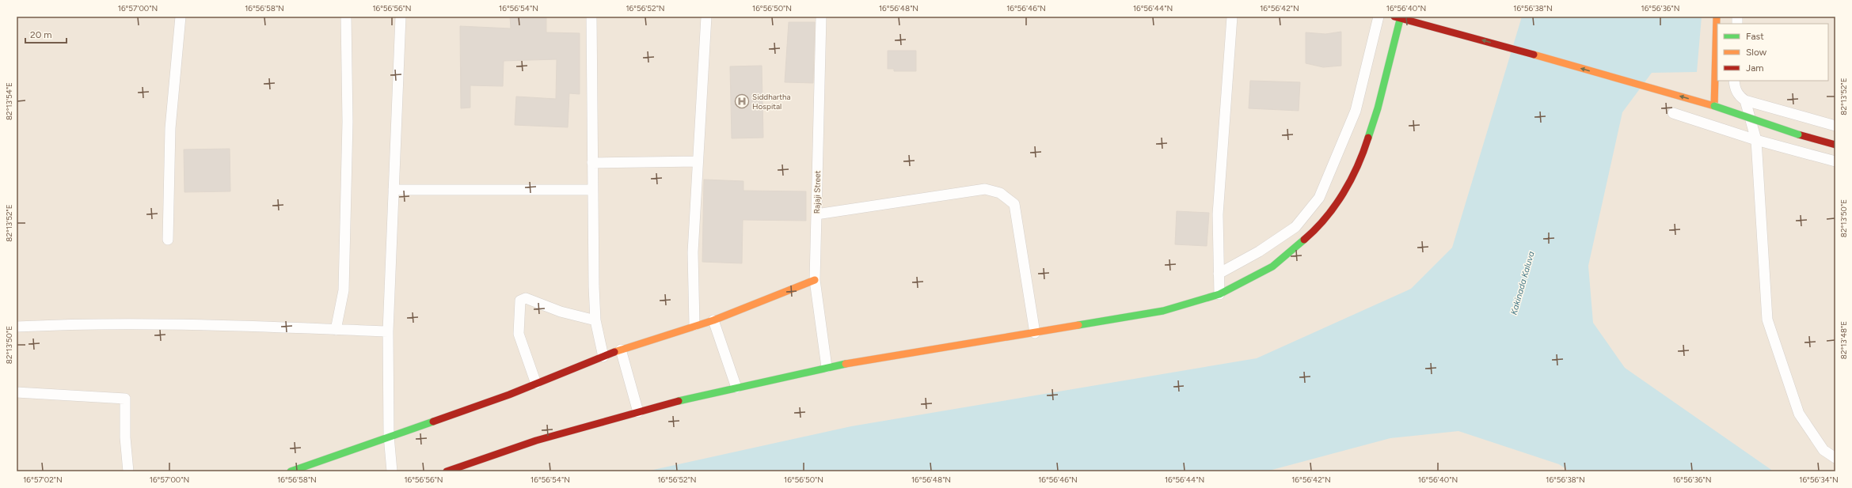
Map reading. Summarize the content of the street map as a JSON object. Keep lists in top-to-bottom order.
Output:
{
  "streets": {
    "street": ["Rajaji Street"]
  },
  "water": ["Kakinada Kaluva"],
  "places": {
    "hospital": ["Siddhartha Hospital"]
  },
  "legend": ["Fast", "Slow", "Jam"],
  "scale_bar": "20 m",
  "coordinates": [
    "16°57'00\"N",
    "16°56'58\"N",
    "16°56'56\"N",
    "16°56'54\"N",
    "16°56'52\"N",
    "16°56'50\"N",
    "16°56'48\"N",
    "16°56'46\"N",
    "16°56'44\"N",
    "16°56'42\"N",
    "16°56'40\"N",
    "16°56'38\"N",
    "16°56'36\"N",
    "82°13'52\"E",
    "82°13'54\"E",
    "82°13'50\"E",
    "82°13'48\"E",
    "16°57'02\"N",
    "16°56'34\"N"
  ]
}
